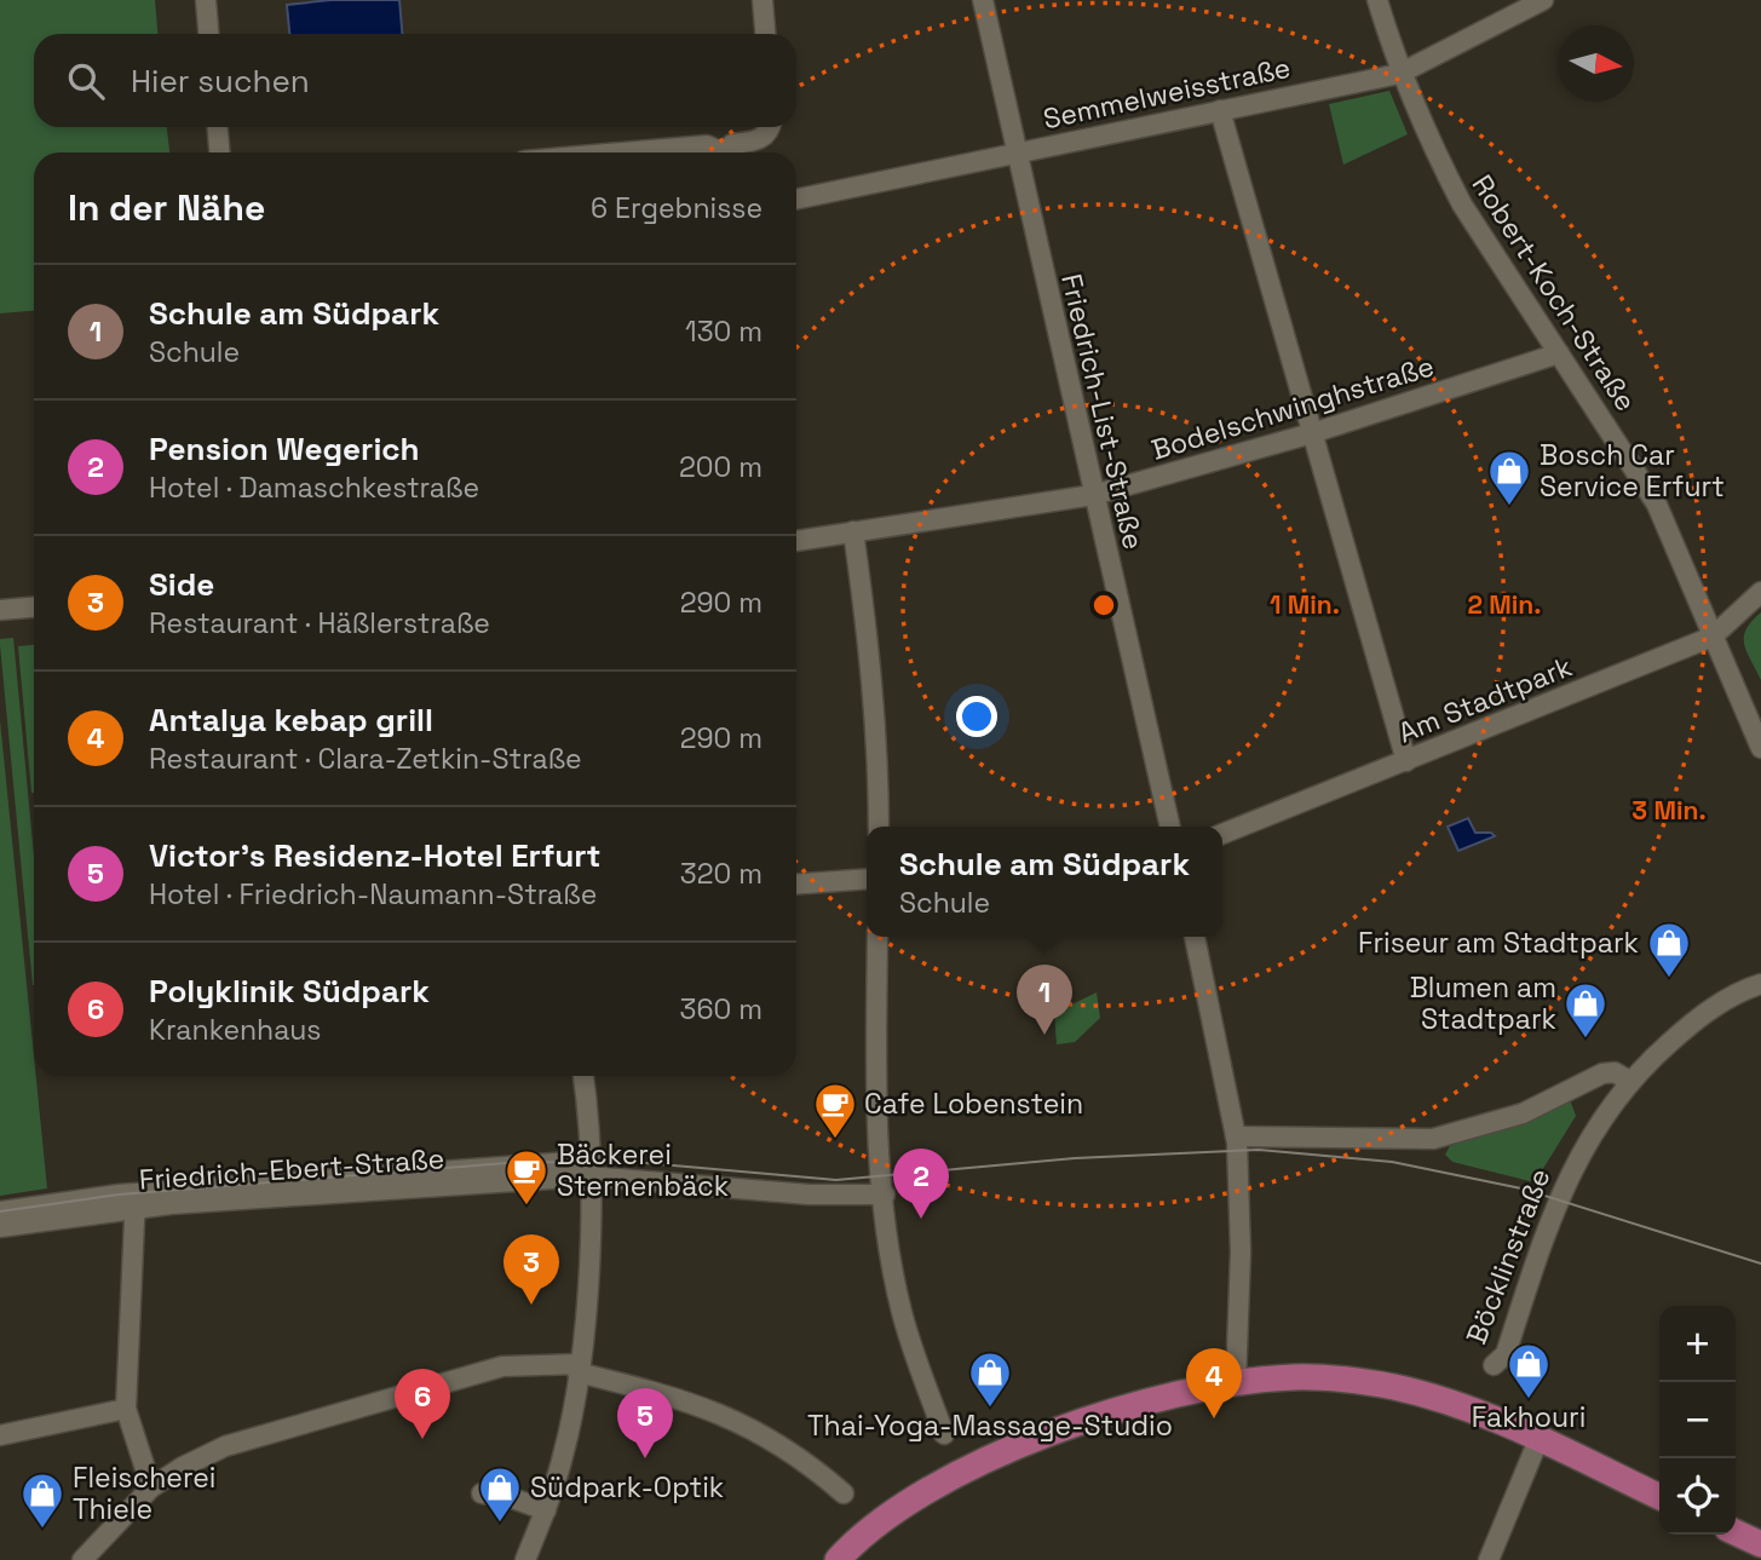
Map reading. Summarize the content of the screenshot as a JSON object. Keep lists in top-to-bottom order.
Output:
{
  "streets": {
    "street": [
      "Semmelweisstraße",
      "Robert-Koch-Straße",
      "Bodelschwinghstraße",
      "Friedrich-List-Straße",
      "Am Stadtpark",
      "Friedrich-Ebert-Straße",
      "Böcklinstraße"
    ]
  },
  "crossings": [
    ["Semmelweisstraße", "Robert-Koch-Straße"],
    ["Semmelweisstraße", "Friedrich-List-Straße"],
    ["Robert-Koch-Straße", "Bodelschwinghstraße"],
    ["Robert-Koch-Straße", "Am Stadtpark"],
    ["Bodelschwinghstraße", "Friedrich-List-Straße"]
  ],
  "places": {
    "shop": [
      "Bosch Car Service Erfurt",
      "Friseur am Stadtpark",
      "Blumen am Stadtpark",
      "Fakhouri",
      "Thai-Yoga-Massage-Studio",
      "Südpark-Optik",
      "Fleischerei Thiele"
    ],
    "cafe": ["Cafe Lobenstein", "Bäckerei Sternenbäck"]
  },
  "north": "right",
  "page": {
    "search": "Hier suchen",
    "heading": ["In der Nähe", "6 Ergebnisse"],
    "list": [
      {
        "mark": "1",
        "name": "Schule am Südpark",
        "note": "Schule",
        "value": "130 m"
      },
      {
        "mark": "2",
        "name": "Pension Wegerich",
        "note": "Hotel · Damaschkestraße",
        "value": "200 m"
      },
      {
        "mark": "3",
        "name": "Side",
        "note": "Restaurant · Häßlerstraße",
        "value": "290 m"
      },
      {
        "mark": "4",
        "name": "Antalya kebap grill",
        "note": "Restaurant · Clara-Zetkin-Straße",
        "value": "290 m"
      },
      {
        "mark": "5",
        "name": "Victor's Residenz-Hotel Erfurt",
        "note": "Hotel · Friedrich-Naumann-Straße",
        "value": "320 m"
      },
      {
        "mark": "6",
        "name": "Polyklinik Südpark",
        "note": "Krankenhaus",
        "value": "360 m"
      }
    ],
    "popup": ["Schule am Südpark", "Schule"],
    "pins": [
      "1",
      "2",
      "3",
      "4",
      "6",
      "5"
    ],
    "map_buttons": ["+", "−"]
  },
  "rings": ["1 Min.", "2 Min.", "3 Min."]
}
